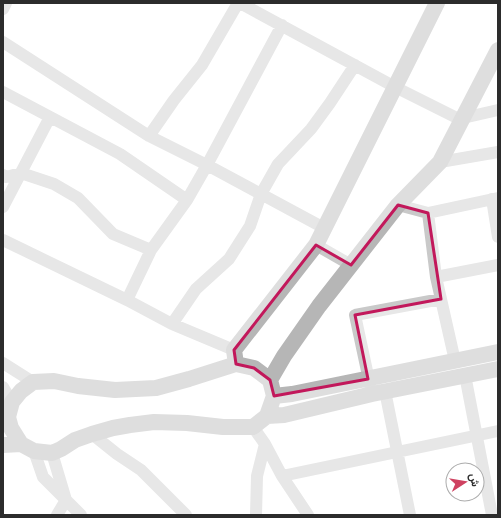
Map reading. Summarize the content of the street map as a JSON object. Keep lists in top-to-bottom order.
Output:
{
  "north": "right"
}
